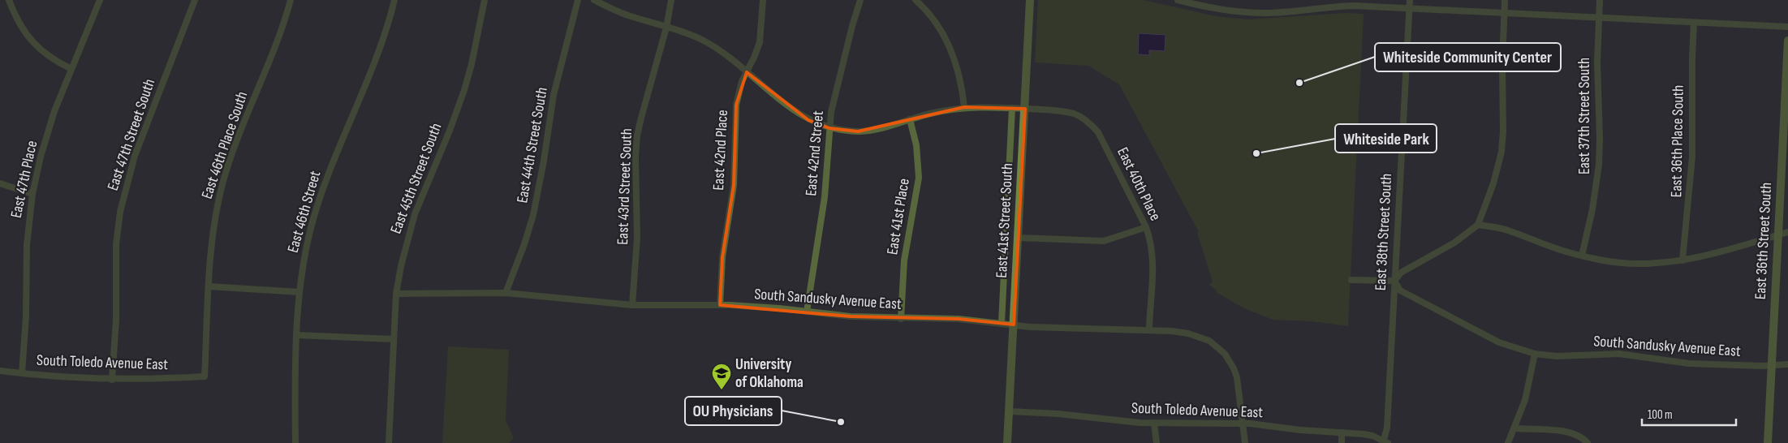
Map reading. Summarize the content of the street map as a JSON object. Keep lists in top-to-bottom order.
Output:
{
  "streets": {
    "main road": ["East 41st Street South", "East 36th Street South"],
    "street": [
      "East 37th Street South",
      "East 47th Street South",
      "East 36th Place South",
      "East 46th Place South",
      "East 44th Street South",
      "East 42nd Place",
      "East 42nd Street",
      "East 45th Street South",
      "East 47th Place",
      "East 40th Place",
      "East 43rd Street South",
      "East 46th Street",
      "East 41st Place",
      "East 38th Street South",
      "South Sandusky Avenue East",
      "South Toledo Avenue East"
    ]
  },
  "crossings": [
    ["East 47th Street South", "South Toledo Avenue East"],
    ["East 46th Place South", "South Toledo Avenue East"],
    ["East 44th Street South", "South Sandusky Avenue East"],
    ["East 42nd Place", "East 40th Place"],
    ["East 42nd Place", "South Sandusky Avenue East"],
    ["East 42nd Street", "East 40th Place"],
    ["East 42nd Street", "South Sandusky Avenue East"],
    ["East 45th Street South", "South Sandusky Avenue East"],
    ["East 47th Place", "South Toledo Avenue East"],
    ["East 40th Place", "East 43rd Street South"],
    ["East 40th Place", "East 41st Place"],
    ["East 40th Place", "East 41st Street South"],
    ["East 40th Place", "South Sandusky Avenue East"],
    ["East 43rd Street South", "South Sandusky Avenue East"],
    ["East 41st Place", "South Sandusky Avenue East"],
    ["East 41st Street South", "South Sandusky Avenue East"],
    ["East 41st Street South", "South Toledo Avenue East"],
    ["East 38th Street South", "South Sandusky Avenue East"],
    ["East 38th Street South", "South Toledo Avenue East"],
    ["East 36th Street South", "South Sandusky Avenue East"],
    ["South Sandusky Avenue East", "South Toledo Avenue East"]
  ],
  "places": {
    "other": ["Whiteside Community Center", "Whiteside Park", "OU Physicians"],
    "school or university": ["University of Oklahoma"]
  },
  "scale_bar": "100 m"
}
